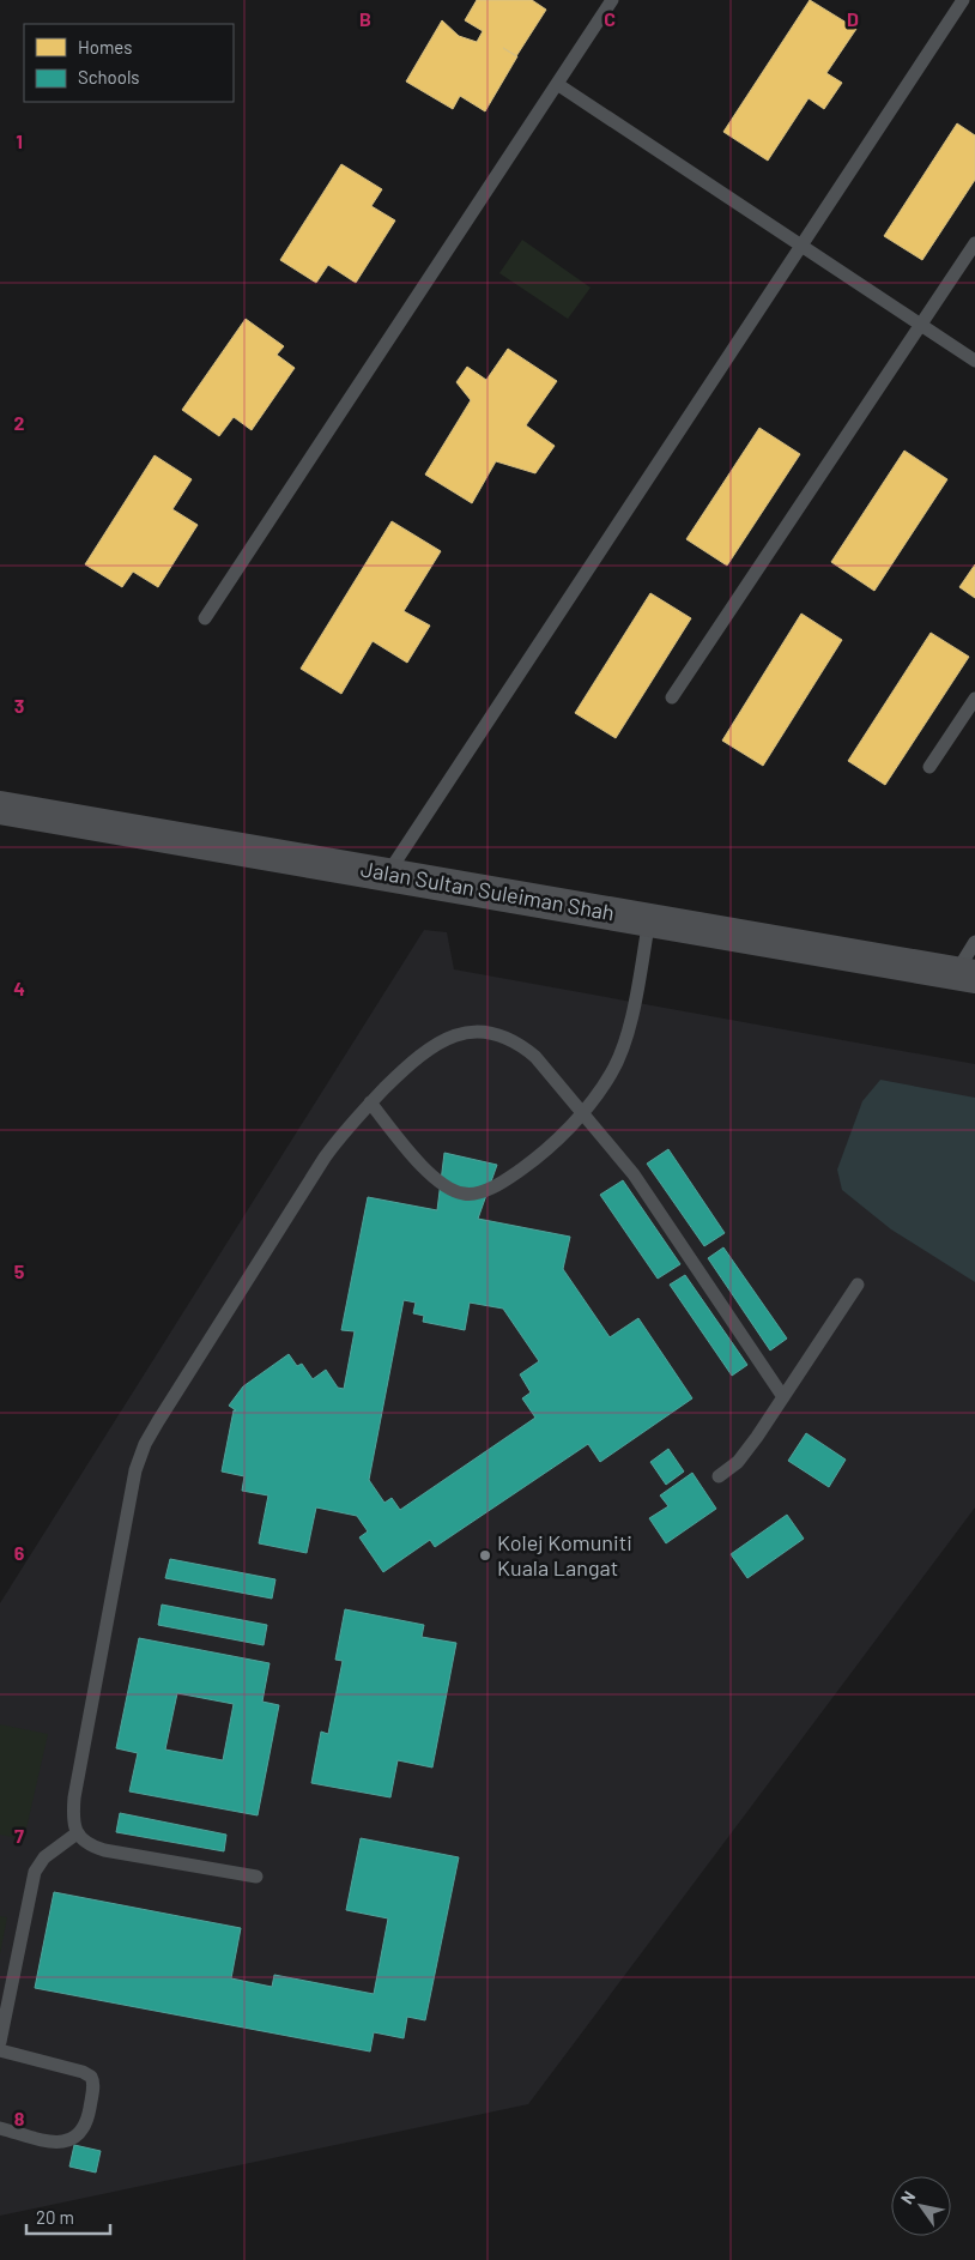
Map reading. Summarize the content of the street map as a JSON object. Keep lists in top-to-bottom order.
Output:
{
  "streets": {
    "street": ["Jalan Sultan Suleiman Shah"]
  },
  "places": ["Kolej Komuniti Kuala Langat"],
  "legend": ["Homes", "Schools"],
  "scale_bar": "20 m",
  "north": "top left",
  "grid": {
    "columns": ["B", "C", "D"],
    "rows": [
      "1",
      "2",
      "3",
      "4",
      "5",
      "6",
      "7",
      "8"
    ]
  }
}
